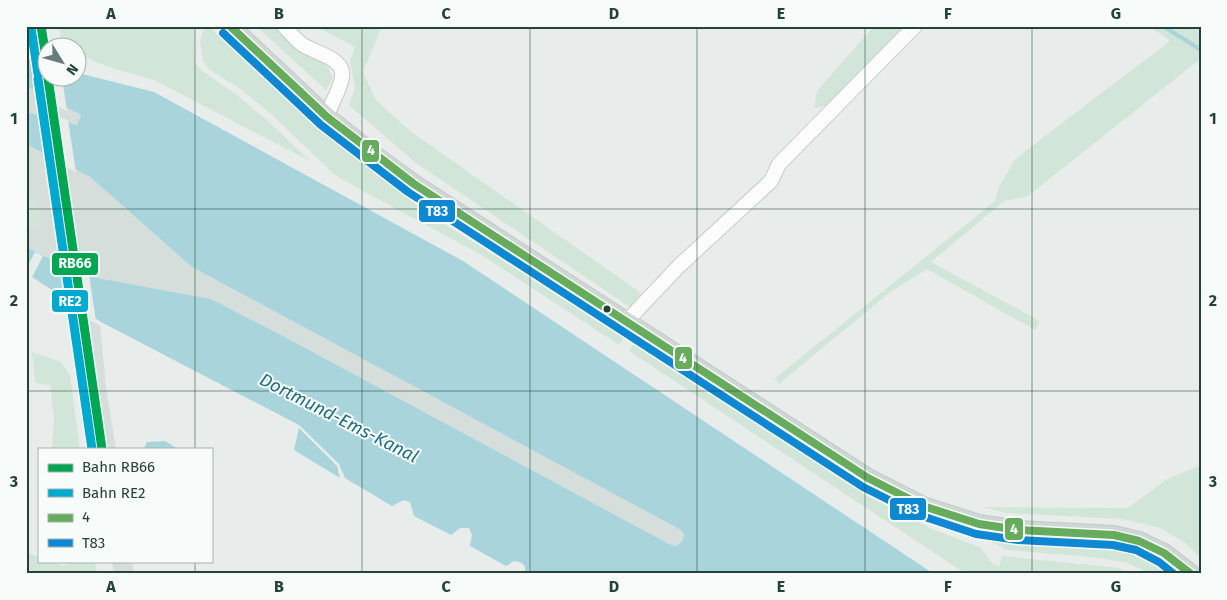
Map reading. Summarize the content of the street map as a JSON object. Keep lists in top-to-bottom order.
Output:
{
  "water": ["Dortmund-Ems-Kanal"],
  "lines": [
    "rail line RB66",
    "transit line 4",
    "rail line RE2",
    "transit line T83"
  ],
  "legend": [
    "Bahn RB66",
    "Bahn RE2",
    "4",
    "T83"
  ],
  "north": "bottom right",
  "grid": {
    "columns": [
      "A",
      "B",
      "C",
      "D",
      "E",
      "F",
      "G"
    ],
    "rows": ["1", "2", "3"]
  }
}
